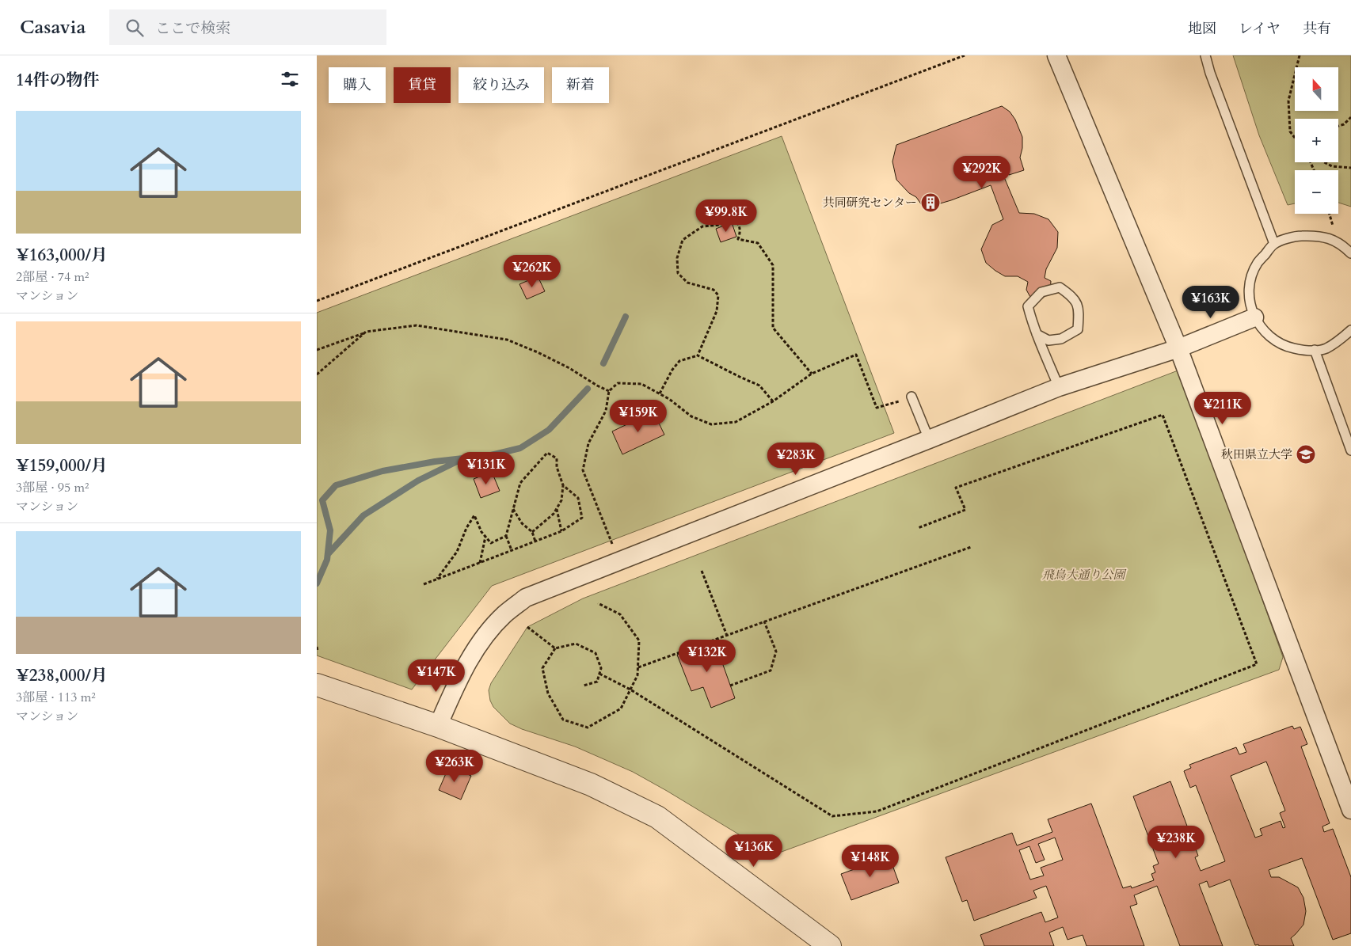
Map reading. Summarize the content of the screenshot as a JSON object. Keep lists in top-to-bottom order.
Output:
{
  "parks": ["飛鳥大通り公園"],
  "places": {
    "building": ["共同研究センター"],
    "school or university": ["秋田県立大学"]
  },
  "north": "top",
  "page": {
    "header": "Casavia",
    "search": "ここで検索",
    "nav": ["地図", "レイヤ", "共有"],
    "heading": "14件の物件",
    "map_buttons": ["+", "−"],
    "chip": [
      "購入",
      "賃貸",
      "絞り込み",
      "新着"
    ],
    "list": [
      {
        "name": "¥163,000/月",
        "note": "2部屋 · 74 m² · マンション"
      },
      {
        "name": "¥159,000/月",
        "note": "3部屋 · 95 m² · マンション"
      },
      {
        "name": "¥238,000/月",
        "note": "3部屋 · 113 m² · マンション"
      }
    ],
    "price": [
      "¥292K",
      "¥99.8K",
      "¥262K",
      "¥163K",
      "¥211K",
      "¥159K",
      "¥283K",
      "¥131K",
      "¥132K",
      "¥147K",
      "¥263K",
      "¥238K",
      "¥136K",
      "¥148K"
    ]
  }
}
